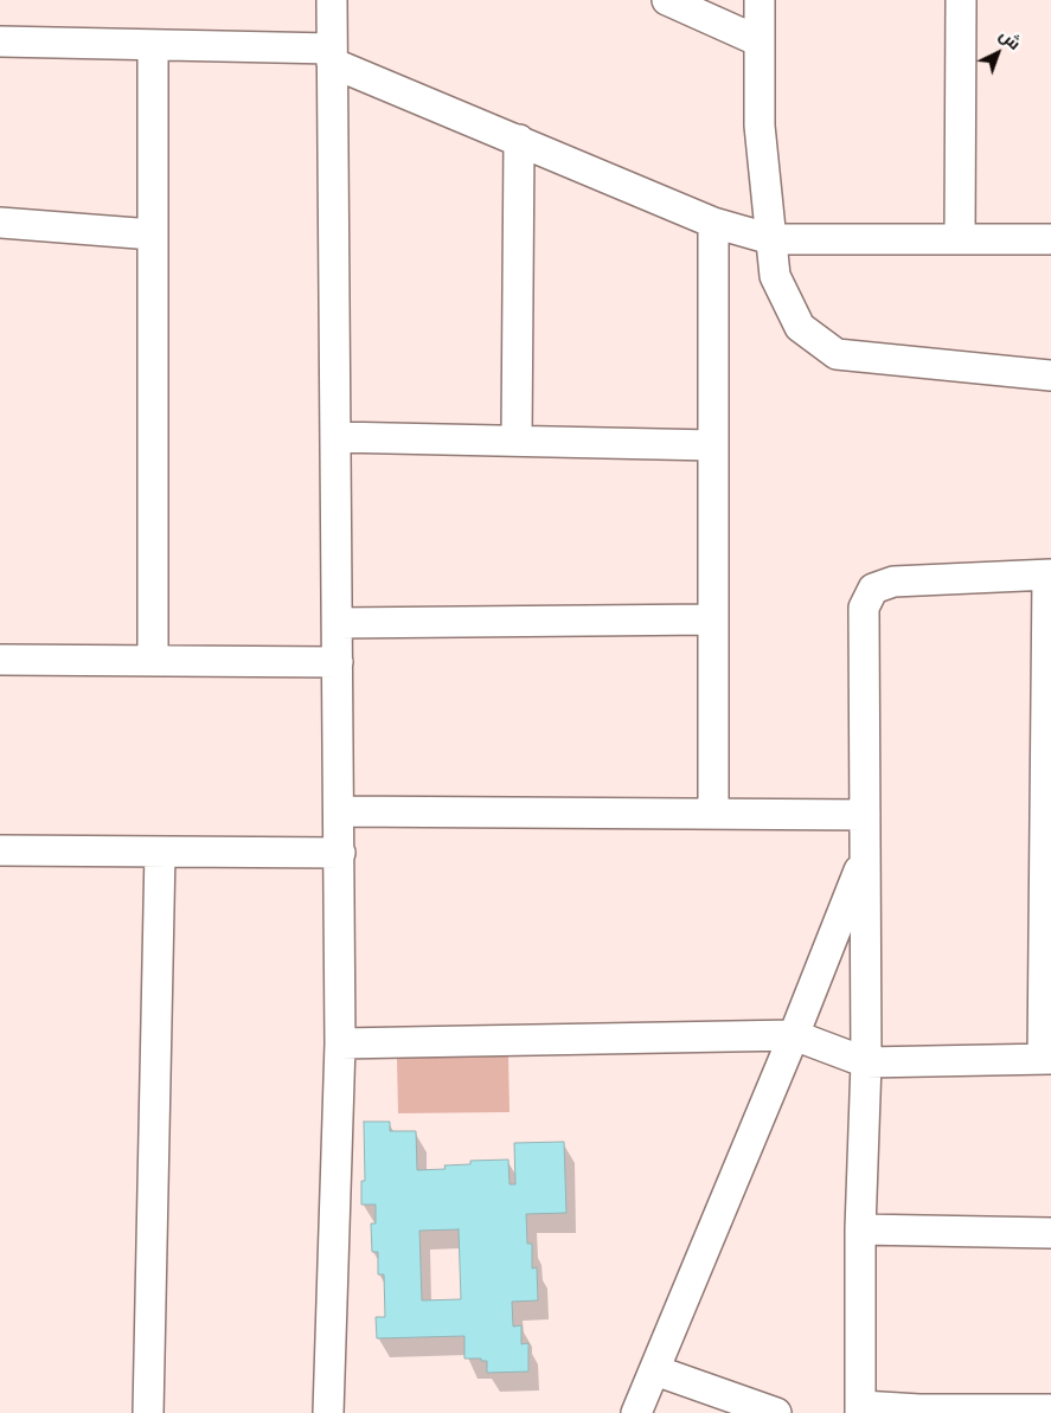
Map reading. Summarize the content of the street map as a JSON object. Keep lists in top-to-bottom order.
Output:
{
  "north": "top right"
}
